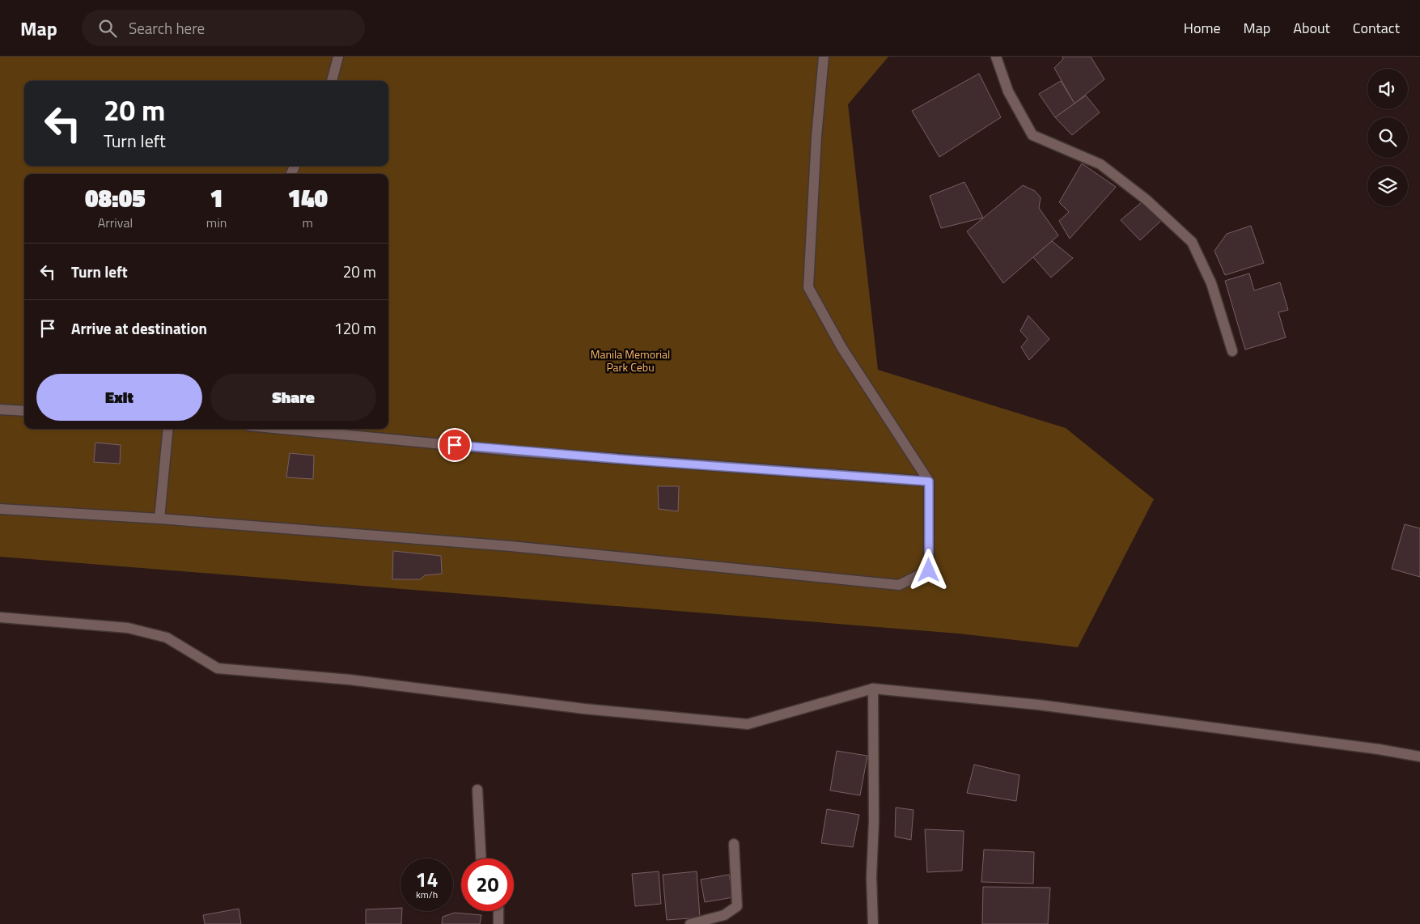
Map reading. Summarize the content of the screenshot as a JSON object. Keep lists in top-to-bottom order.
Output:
{
  "parks": ["Manila Memorial Park Cebu"],
  "page": {
    "header": "Map",
    "search": "Search here",
    "nav": [
      "Home",
      "Map",
      "About",
      "Contact"
    ],
    "turn": ["20 m", "Turn left"],
    "eta": [
      "08:05",
      "Arrival",
      "1",
      "min",
      "140",
      "m"
    ],
    "list": [
      {
        "name": "Turn left",
        "value": "20 m"
      },
      {
        "name": "Arrive at destination",
        "value": "120 m"
      }
    ],
    "buttons": ["Exit", "Share"],
    "speed": "14 km/h",
    "limit": "20"
  }
}
